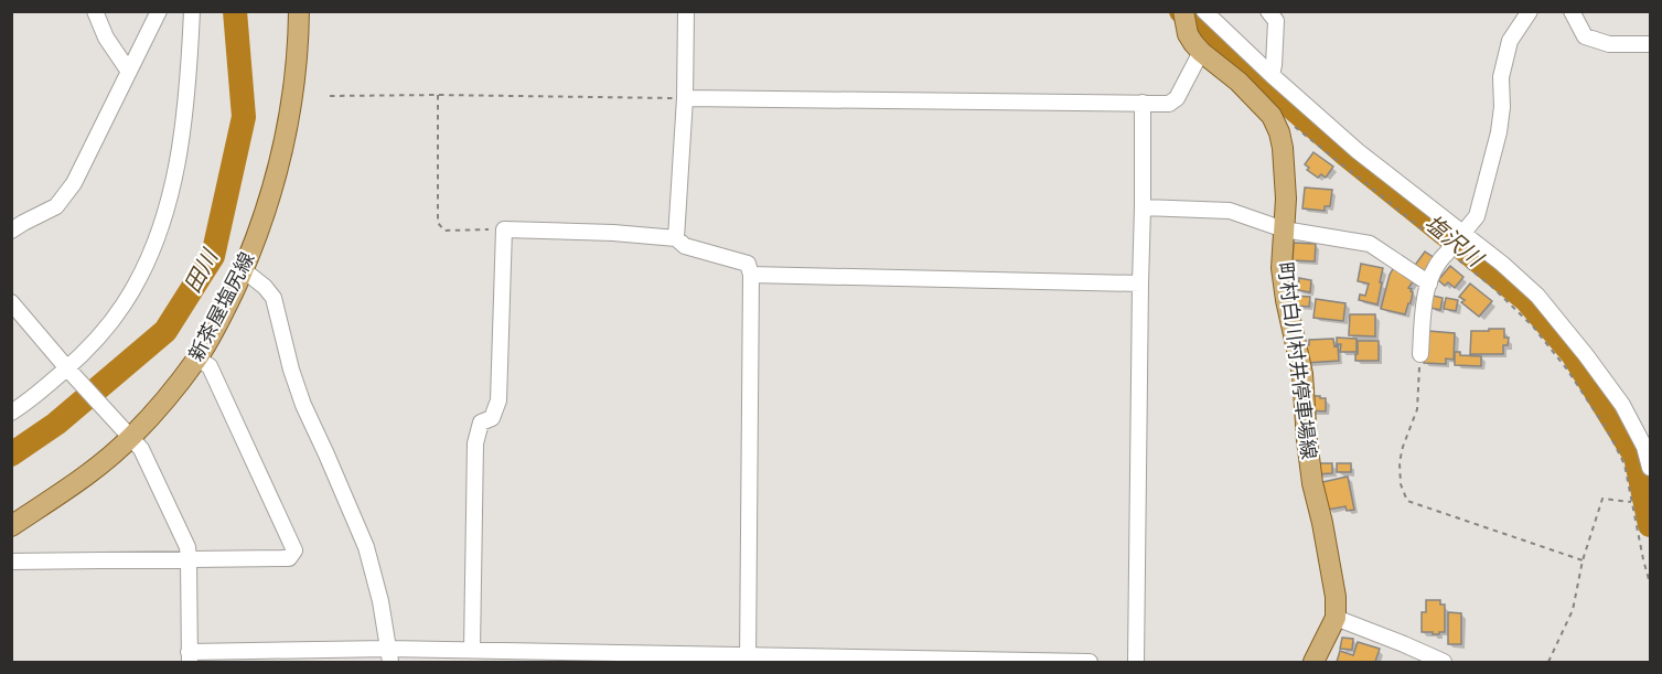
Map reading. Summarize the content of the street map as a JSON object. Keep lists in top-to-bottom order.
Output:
{
  "streets": {
    "main road": ["新茶屋塩尻線", "町村白川村井停車場線"]
  },
  "water": ["塩沢川", "田川"]
}
